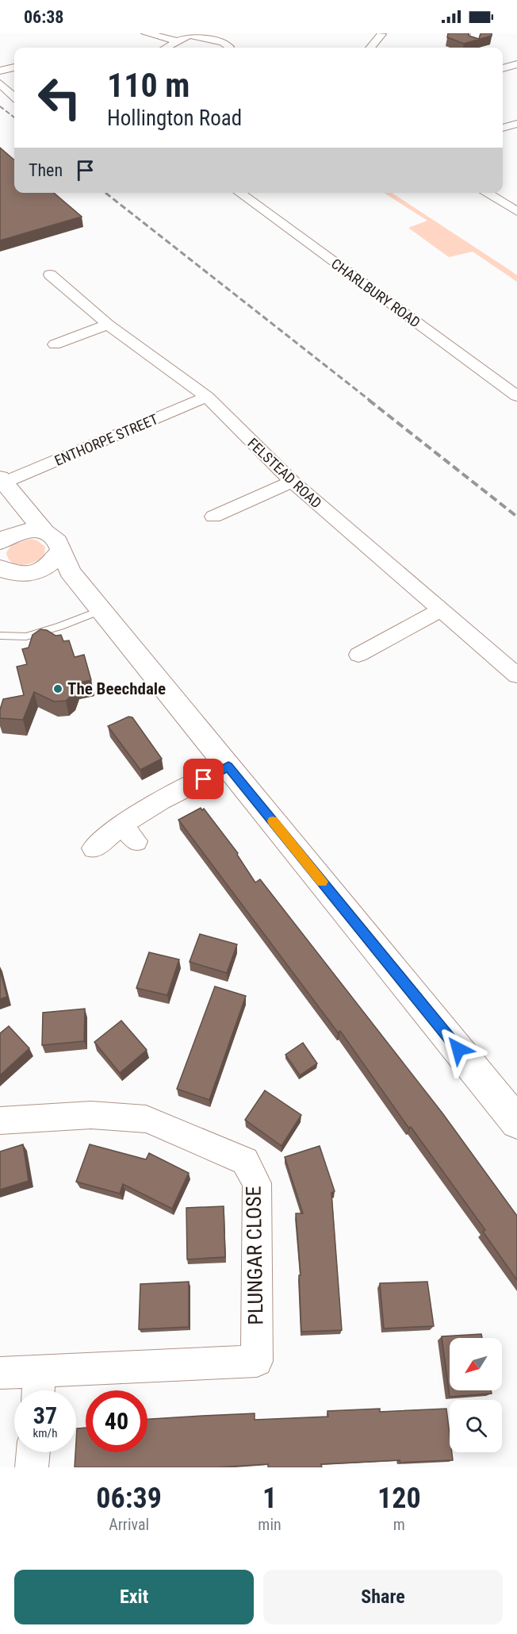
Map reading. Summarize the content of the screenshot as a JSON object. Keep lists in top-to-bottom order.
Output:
{
  "streets": {
    "street": [
      "CHARLBURY ROAD",
      "ENTHORPE STREET",
      "FELSTEAD ROAD",
      "PLUNGAR CLOSE"
    ]
  },
  "crossings": [
    ["ENTHORPE STREET", "FELSTEAD ROAD"]
  ],
  "places": ["The Beechdale"],
  "north": "bottom left",
  "page": {
    "status": "06:38",
    "turn": ["110 m", "Hollington Road"],
    "then": "Then",
    "speed": "37 km/h",
    "limit": "40",
    "eta": [
      "06:39",
      "Arrival",
      "1",
      "min",
      "120",
      "m"
    ],
    "buttons": ["Exit", "Share"]
  }
}
